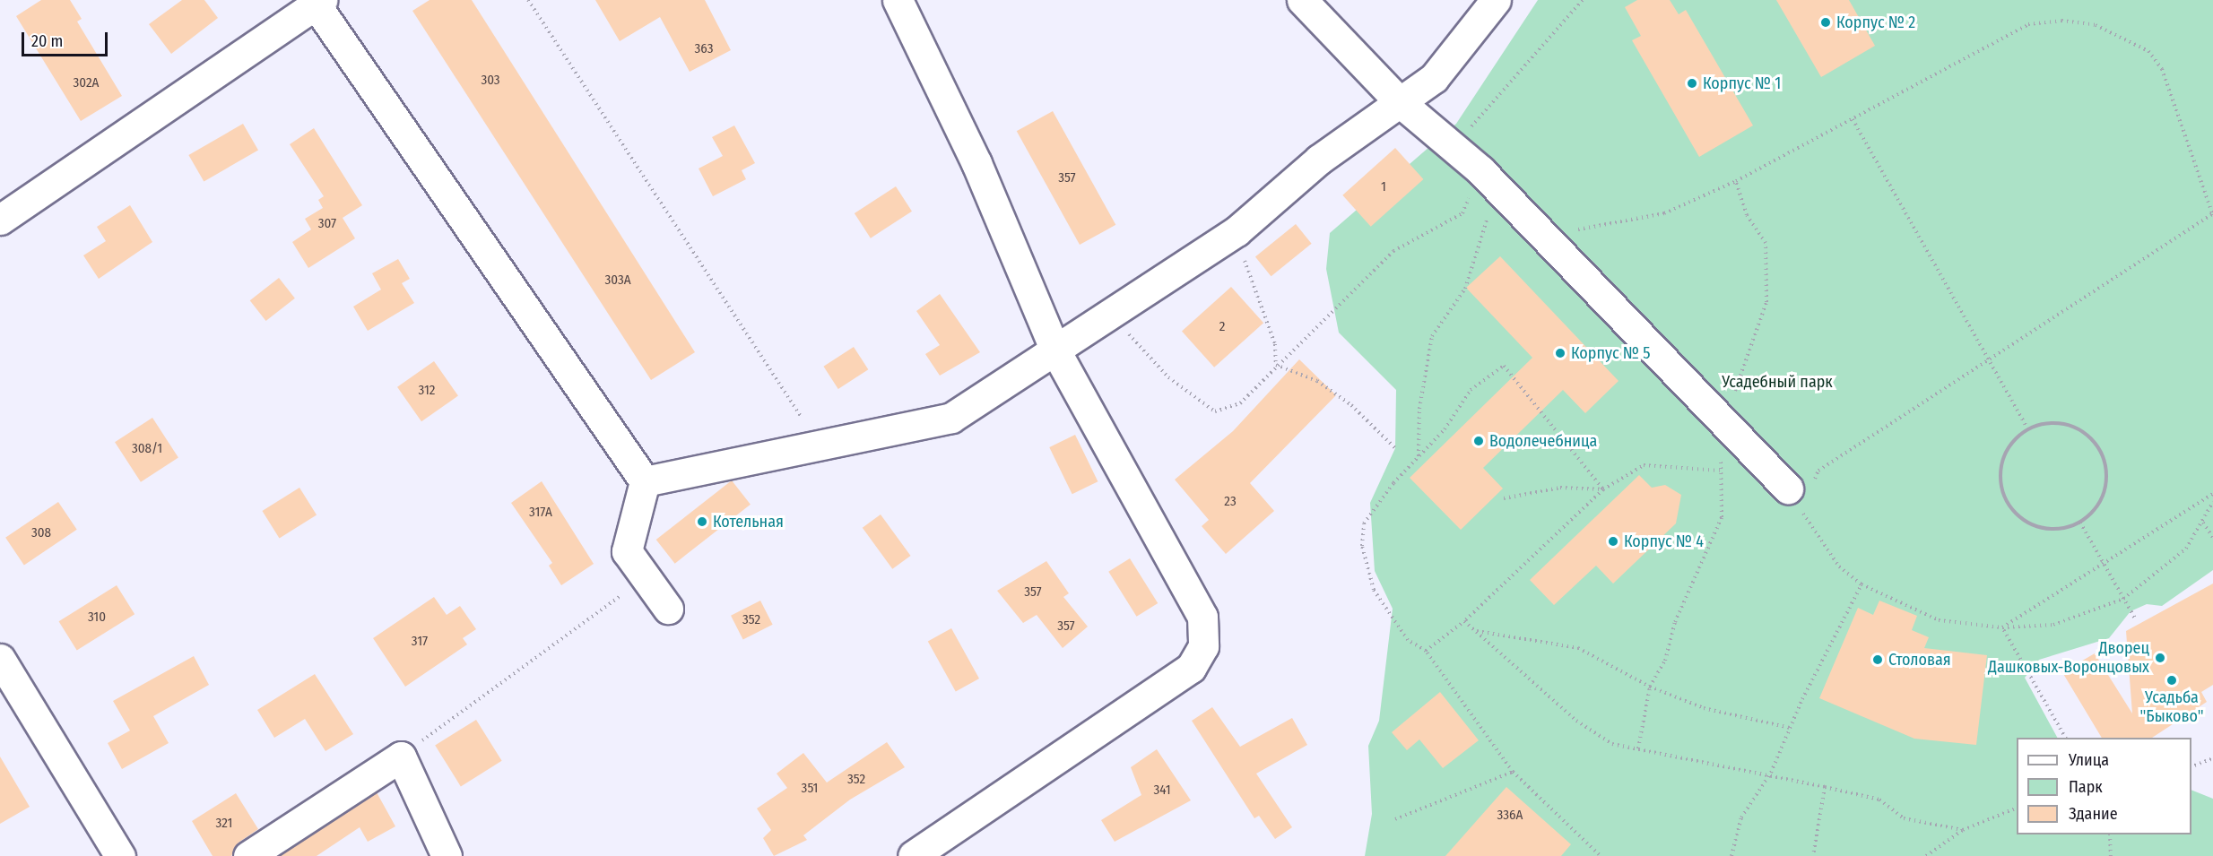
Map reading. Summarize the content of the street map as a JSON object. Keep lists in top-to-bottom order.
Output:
{
  "parks": ["Усадебный парк"],
  "places": [
    "Корпус № 2",
    "Корпус № 1",
    "Корпус № 5",
    "Водолечебница",
    "Котельная",
    "Корпус № 4",
    "Дворец Дашковых-Воронцовых",
    "Столовая",
    "Усадьба \"Быково\""
  ],
  "house_numbers": [
    "363",
    "303",
    "302А",
    "357",
    "1",
    "307",
    "303А",
    "2",
    "312",
    "308/1",
    "23",
    "317А",
    "308",
    "357",
    "310",
    "352",
    "357",
    "317",
    "352",
    "351",
    "341",
    "336А",
    "321"
  ],
  "legend": ["Улица", "Парк", "Здание"],
  "scale_bar": "20 m"
}
